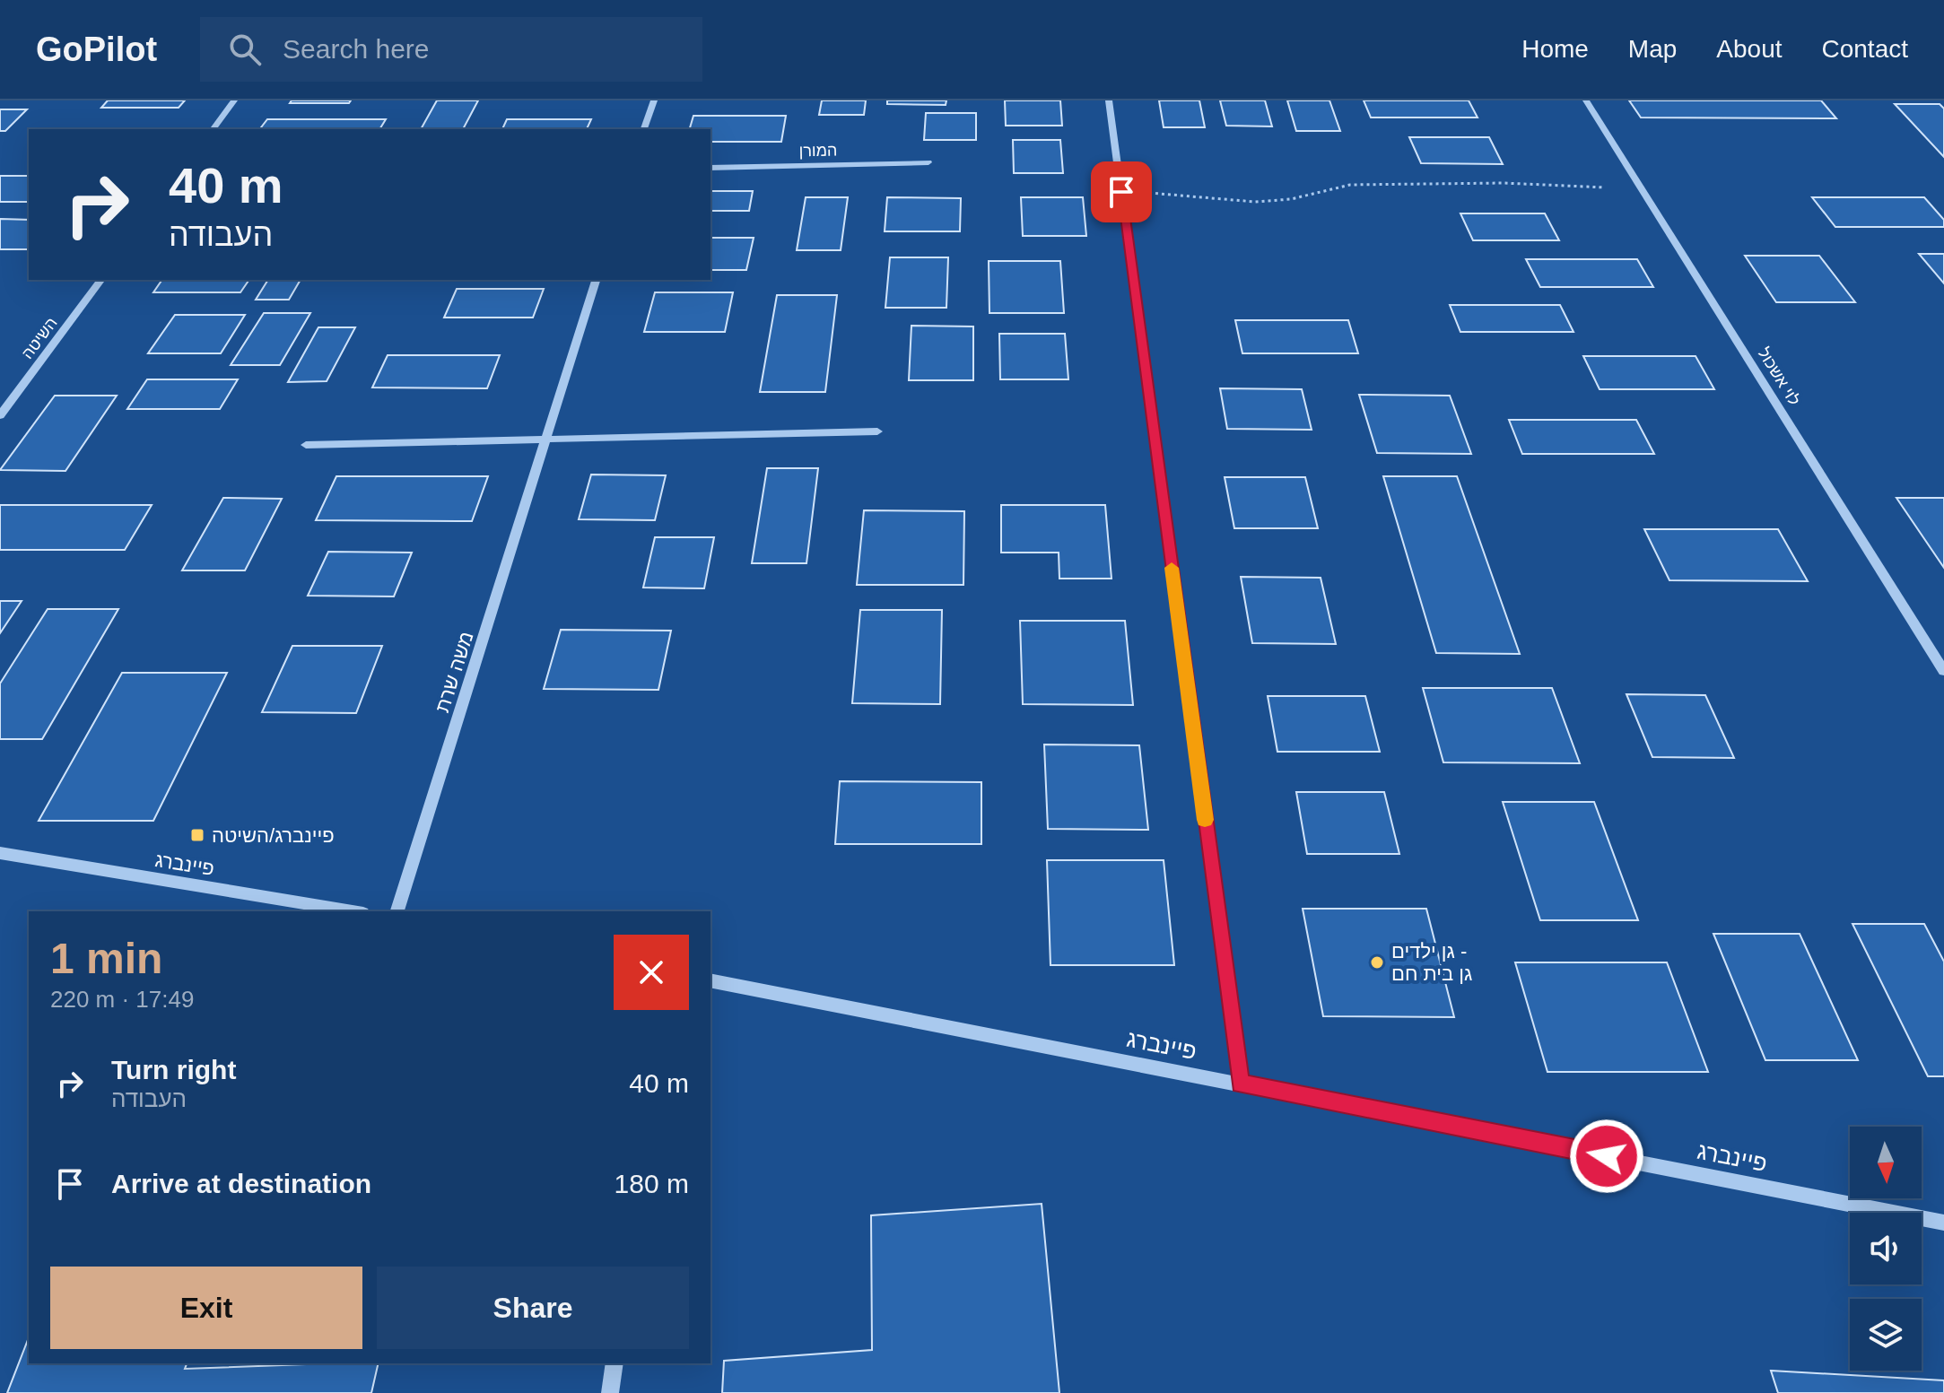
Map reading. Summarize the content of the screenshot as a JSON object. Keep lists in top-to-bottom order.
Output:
{
  "streets": {
    "street": [
      "המורן",
      "השיטה",
      "לוי אשכול",
      "משה שרת",
      "פיינברג"
    ]
  },
  "places": {
    "transit": ["פיינברג/השיטה"],
    "other": ["גן ילדים - גן בית חם"]
  },
  "north": "bottom",
  "page": {
    "header": "GoPilot",
    "search": "Search here",
    "nav": [
      "Home",
      "Map",
      "About",
      "Contact"
    ],
    "turn": ["40 m", "העבודה"],
    "heading": ["1 min", "220 m · 17:49"],
    "list": [
      {
        "name": "Turn right",
        "note": "העבודה",
        "value": "40 m"
      },
      {
        "name": "Arrive at destination",
        "value": "180 m"
      }
    ],
    "buttons": ["Exit", "Share"]
  }
}
